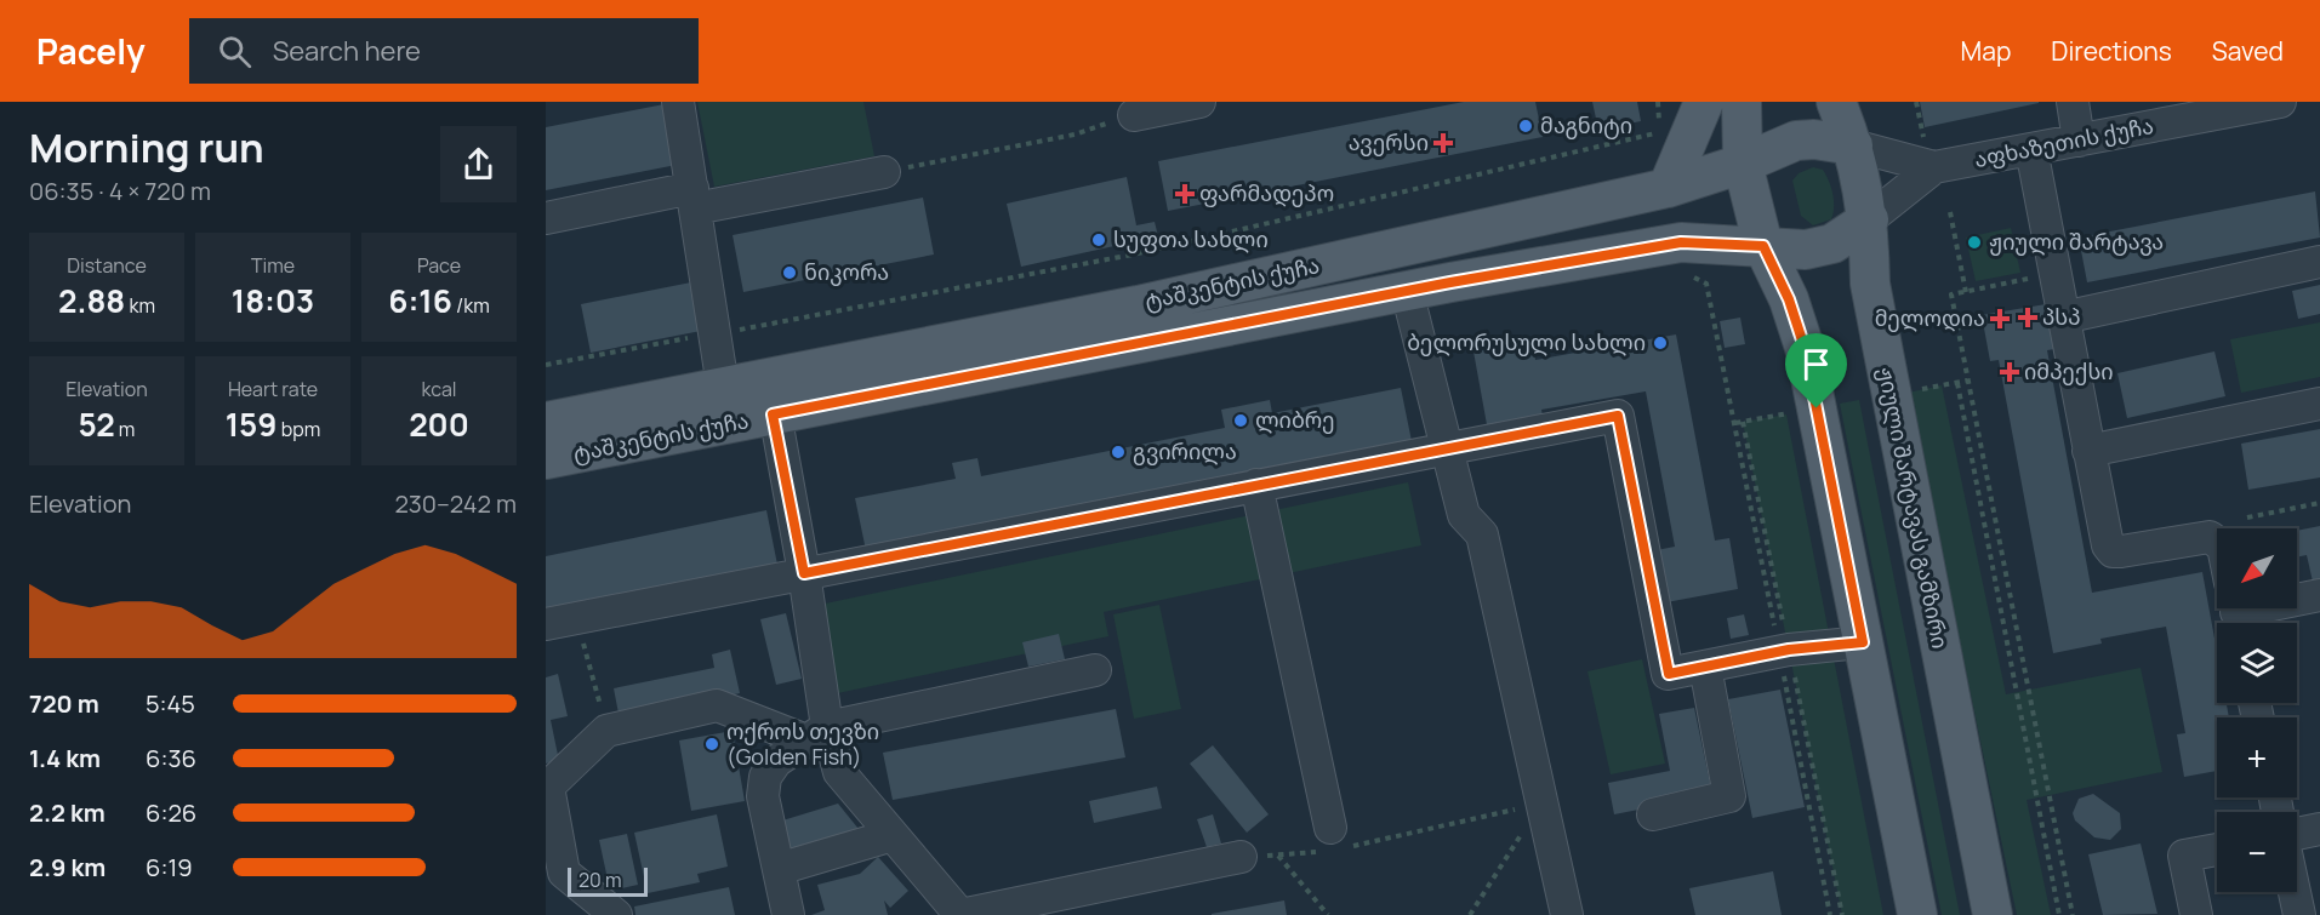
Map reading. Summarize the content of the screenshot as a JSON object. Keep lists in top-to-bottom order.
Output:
{
  "streets": {
    "main road": ["ტაშკენტის ქუჩა", "ჟიული შარტავას გამზირი"],
    "street": ["აფხაზეთის ქუჩა"]
  },
  "crossings": [
    ["აფხაზეთის ქუჩა", "ტაშკენტის ქუჩა"],
    ["აფხაზეთის ქუჩა", "ჟიული შარტავას გამზირი"],
    ["ტაშკენტის ქუჩა", "ჟიული შარტავას გამზირი"]
  ],
  "places": {
    "other": [
      "მაგნიტი",
      "სუფთა სახლი",
      "ჟიული შარტავა",
      "ნიკორა",
      "ბელორუსული სახლი",
      "ლიბრე",
      "გვირილა",
      "ოქროს თევზი (Golden Fish)"
    ],
    "health": [
      "ავერსი",
      "ფარმადეპო",
      "პსპ",
      "მელოდია",
      "იმპექსი"
    ]
  },
  "scale_bar": "20 m",
  "north": "bottom left",
  "page": {
    "header": "Pacely",
    "search": "Search here",
    "nav": ["Map", "Directions", "Saved"],
    "heading": ["Morning run", "06:35 · 4 × 720 m"],
    "stats": [
      ["Distance", "2.88 km"],
      ["Time", "18:03"],
      ["Pace", "6:16 /km"],
      ["Elevation", "52 m"],
      ["Heart rate", "159 bpm"],
      ["kcal", "200"]
    ],
    "chart": ["Elevation", "230–242 m"],
    "map_buttons": ["+", "−"],
    "list": [
      {
        "name": "720 m",
        "note": "5:45"
      },
      {
        "name": "1.4 km",
        "note": "6:36"
      },
      {
        "name": "2.2 km",
        "note": "6:26"
      },
      {
        "name": "2.9 km",
        "note": "6:19"
      }
    ],
    "scale": "20 m"
  }
}
